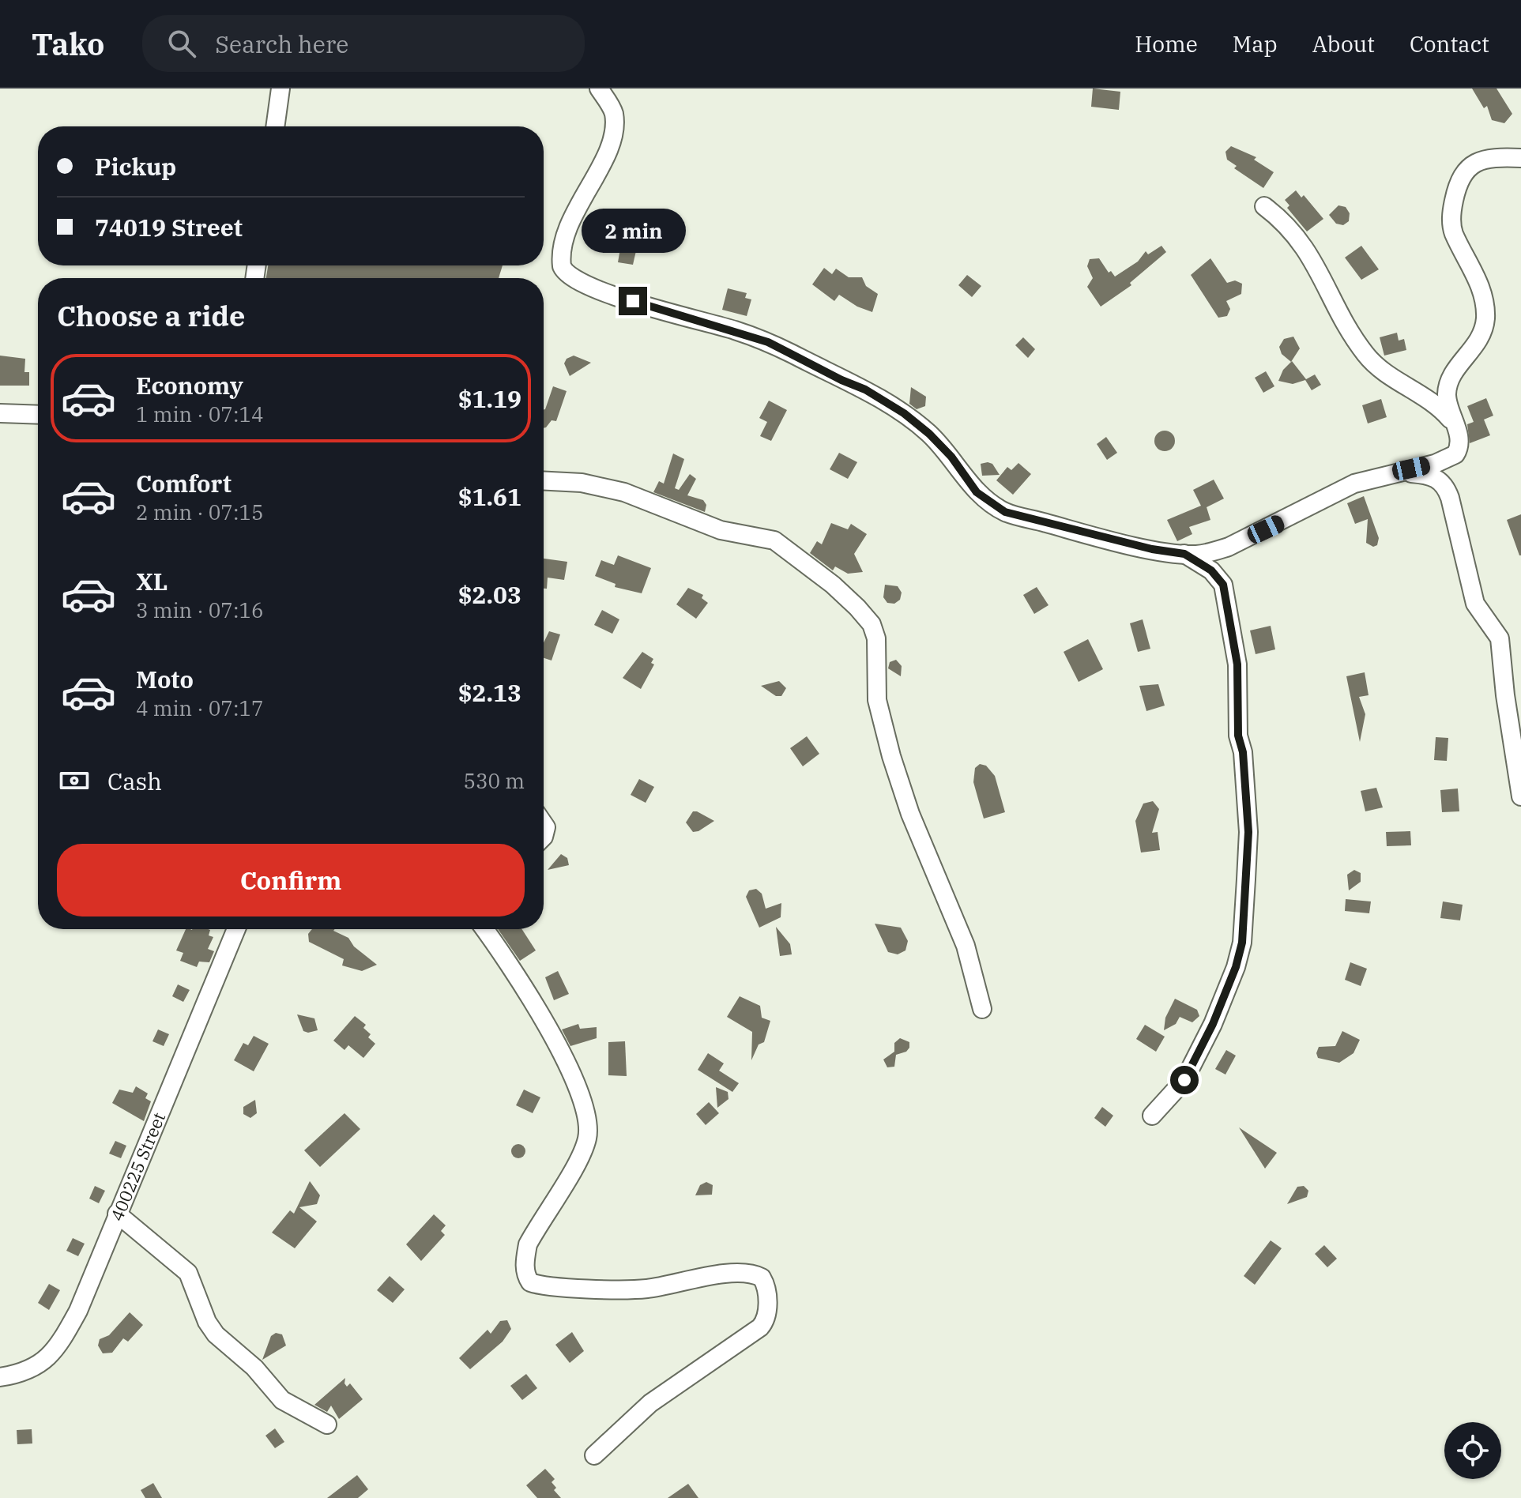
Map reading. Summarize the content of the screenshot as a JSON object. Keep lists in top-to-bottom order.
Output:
{
  "streets": {
    "street": ["400225 Street"]
  },
  "page": {
    "header": "Tako",
    "search": "Search here",
    "nav": [
      "Home",
      "Map",
      "About",
      "Contact"
    ],
    "banner": ["Pickup", "74019 Street"],
    "bubble": "2 min",
    "heading": "Choose a ride",
    "list": [
      {
        "name": "Economy",
        "note": "1 min · 07:14",
        "value": "$1.19"
      },
      {
        "name": "Comfort",
        "note": "2 min · 07:15",
        "value": "$1.61"
      },
      {
        "name": "XL",
        "note": "3 min · 07:16",
        "value": "$2.03"
      },
      {
        "name": "Moto",
        "note": "4 min · 07:17",
        "value": "$2.13"
      }
    ],
    "pay": ["Cash", "530 m"],
    "buttons": "Confirm"
  }
}
